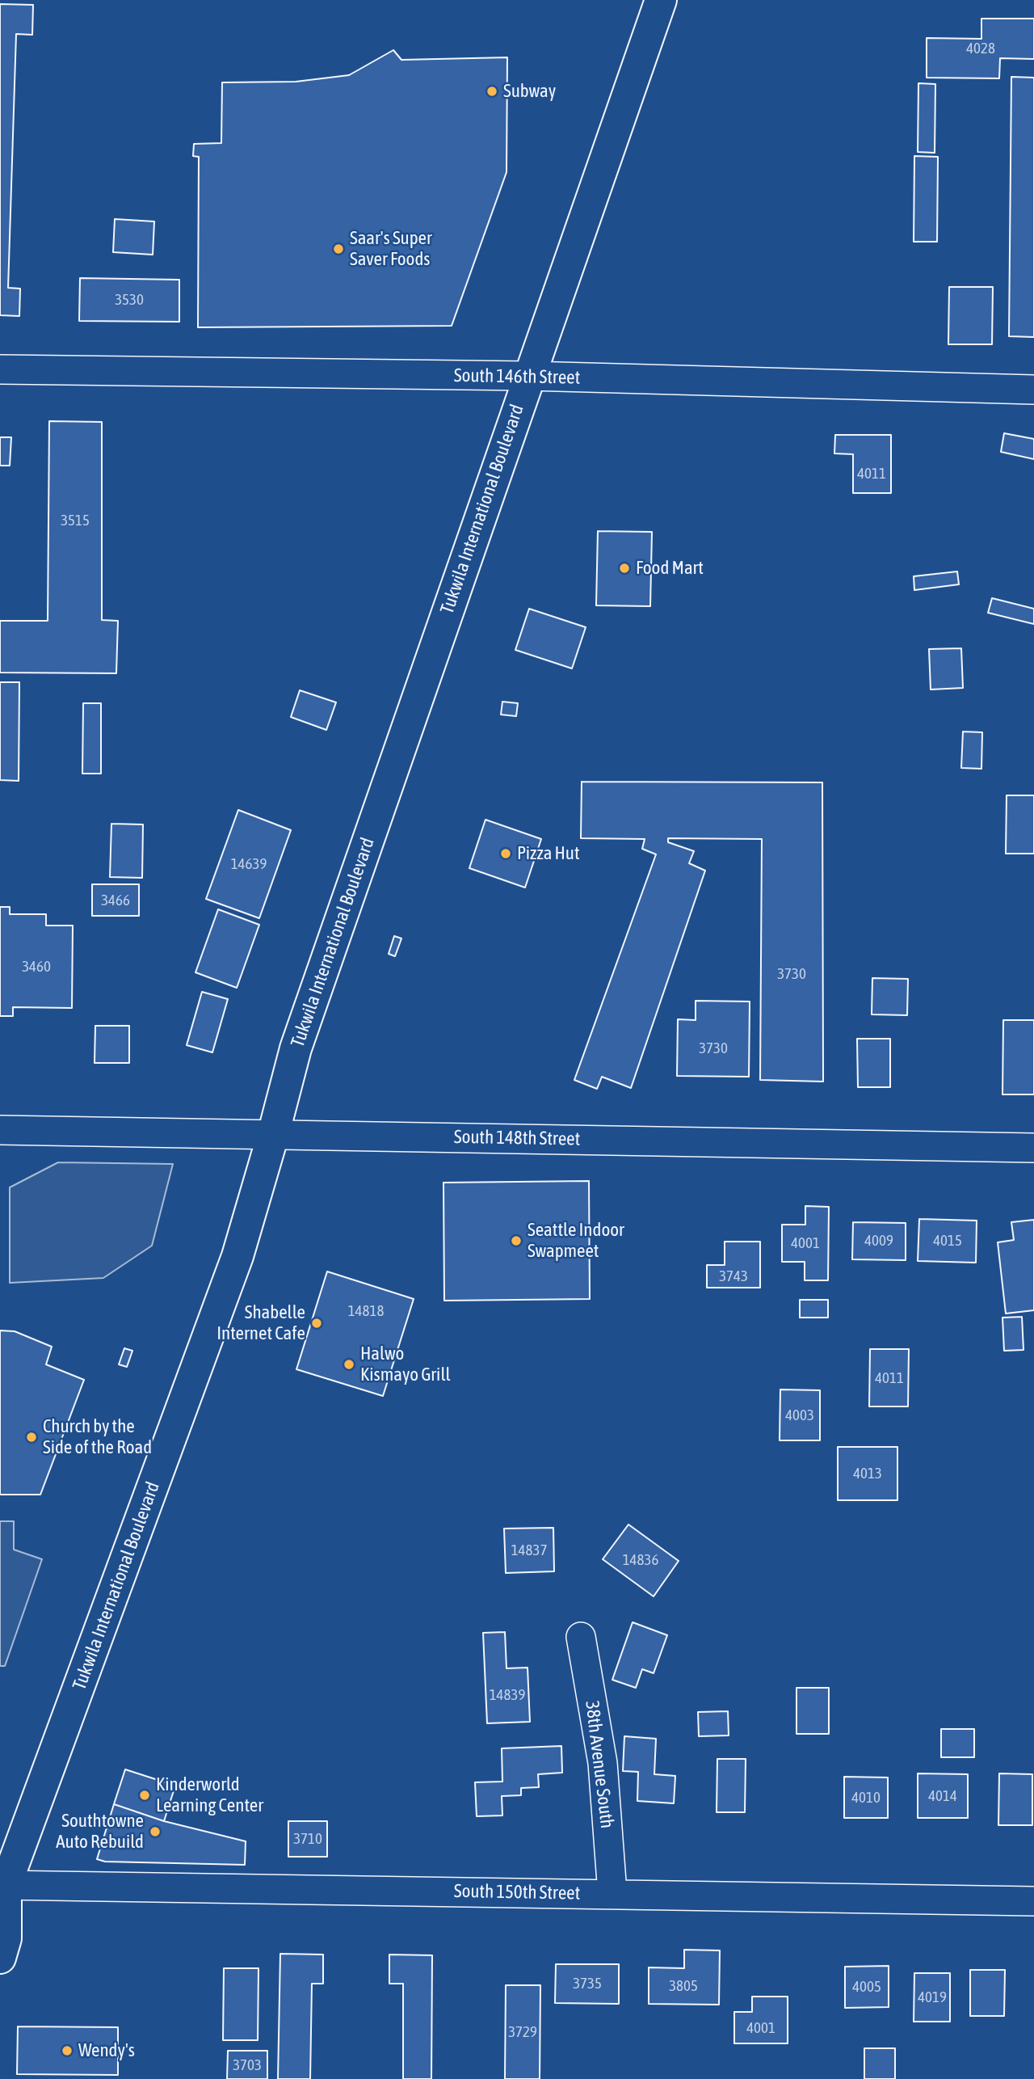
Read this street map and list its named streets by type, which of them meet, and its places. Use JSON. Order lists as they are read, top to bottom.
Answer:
{
  "streets": {
    "main road": ["Tukwila International Boulevard"],
    "street": [
      "South 146th Street",
      "South 148th Street",
      "38th Avenue South",
      "South 150th Street"
    ]
  },
  "crossings": [
    ["South 146th Street", "Tukwila International Boulevard"],
    ["Tukwila International Boulevard", "South 148th Street"],
    ["Tukwila International Boulevard", "South 150th Street"],
    ["38th Avenue South", "South 150th Street"]
  ],
  "places": [
    "Subway",
    "Saar's Super Saver Foods",
    "Food Mart",
    "Pizza Hut",
    "Seattle Indoor Swapmeet",
    "Shabelle Internet Cafe",
    "Halwo Kismayo Grill",
    "Church by the Side of the Road",
    "Kinderworld Learning Center",
    "Southtowne Auto Rebuild",
    "Wendy's"
  ],
  "house_numbers": [
    "4028",
    "3530",
    "4011",
    "3515",
    "14639",
    "3466",
    "3460",
    "3730",
    "3730",
    "4009",
    "4015",
    "4001",
    "3743",
    "14818",
    "4011",
    "4003",
    "4013",
    "14837",
    "14836",
    "14839",
    "4014",
    "4010",
    "3710",
    "3735",
    "3805",
    "4005",
    "4019",
    "4001",
    "3729",
    "3703"
  ]
}
